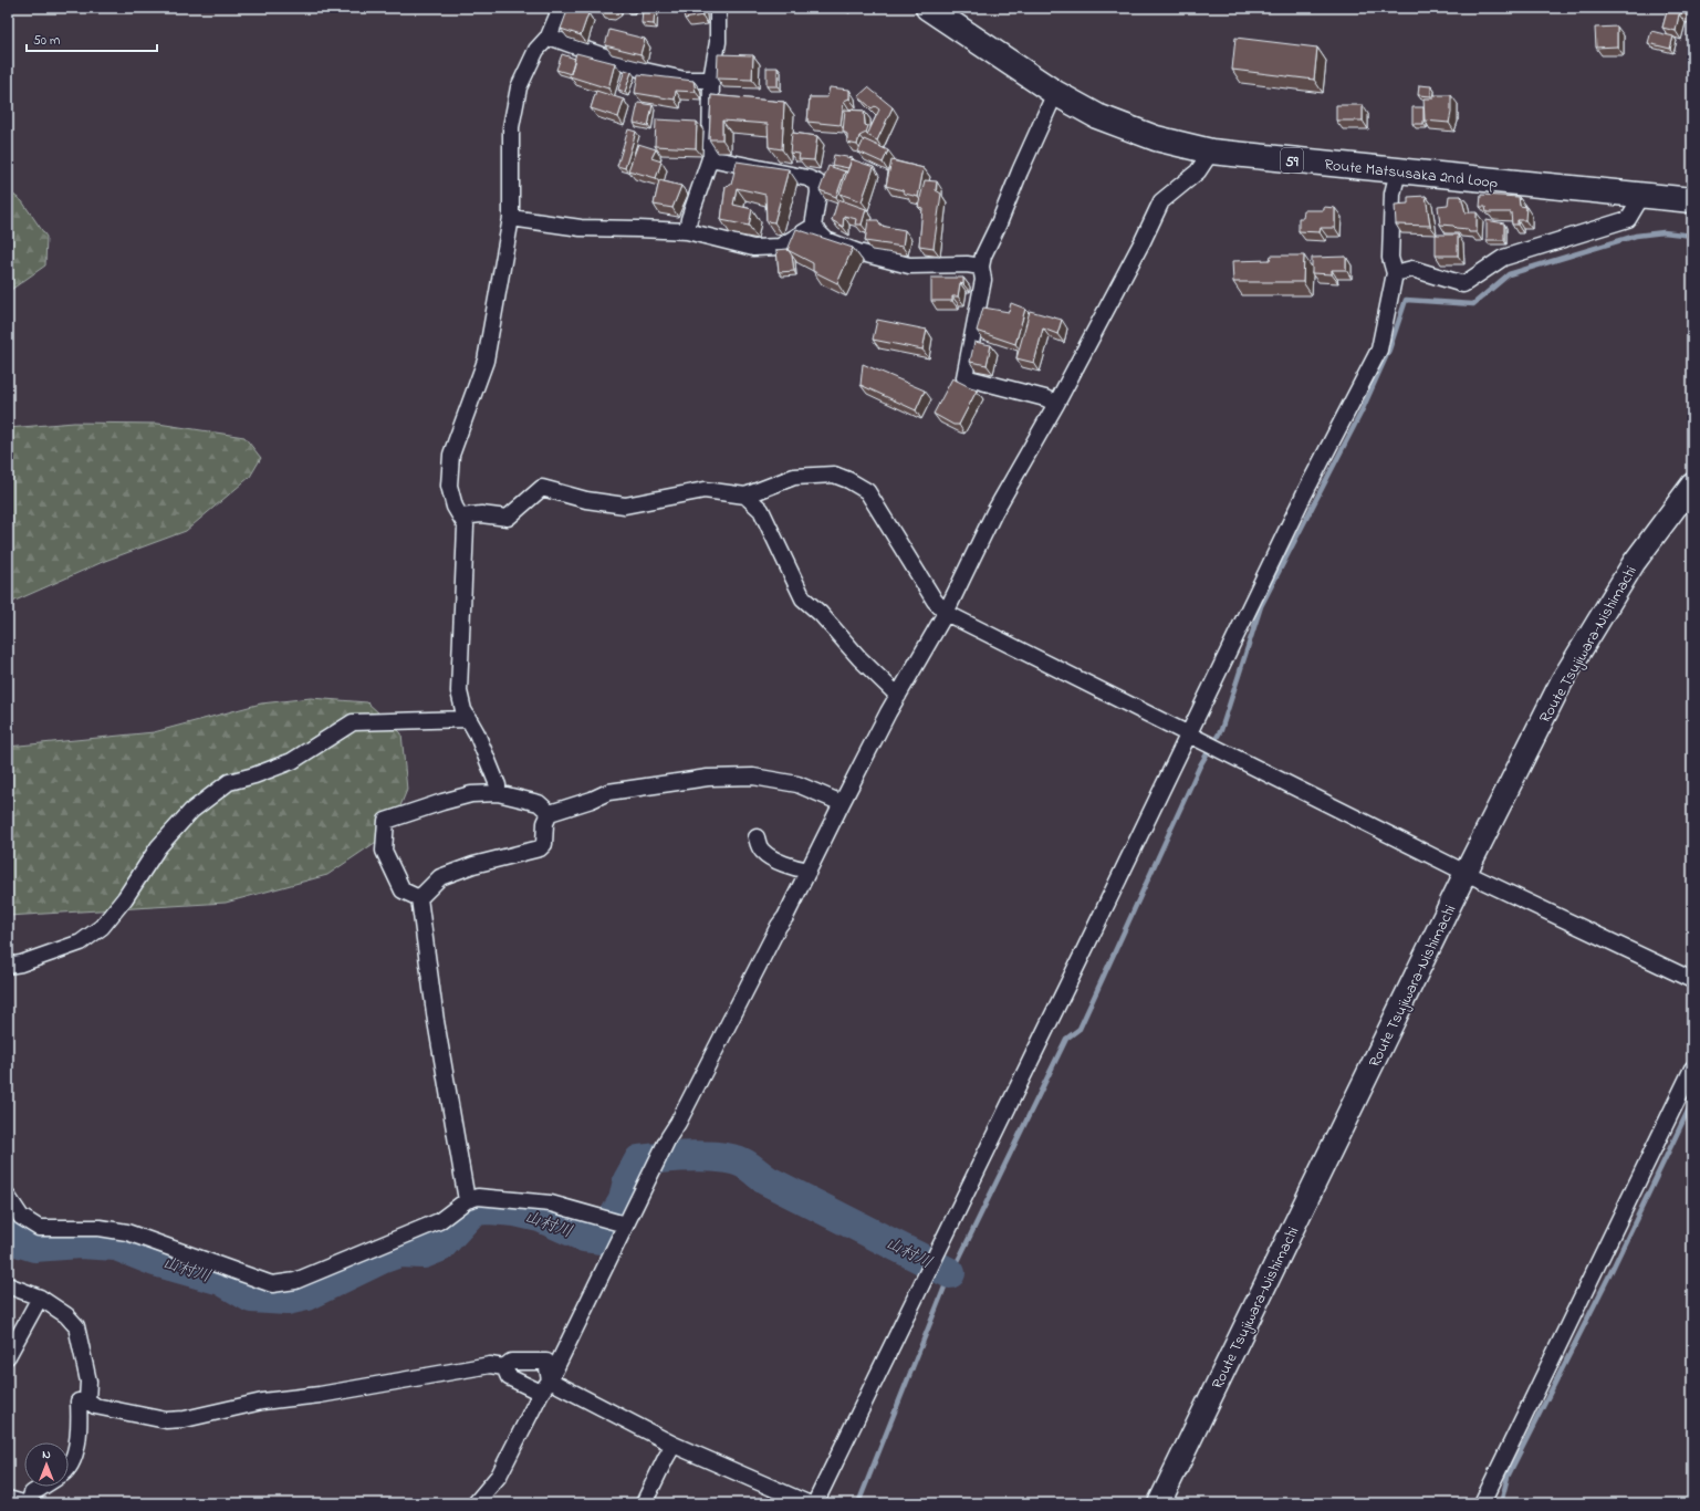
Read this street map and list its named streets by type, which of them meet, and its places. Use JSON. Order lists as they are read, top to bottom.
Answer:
{
  "streets": {
    "main road": ["59", "Route Matsusaka 2nd Loop", "Route Tsujiwara-Nishimachi"]
  },
  "water": ["山村川"],
  "scale_bar": "50 m",
  "north": "top"
}
